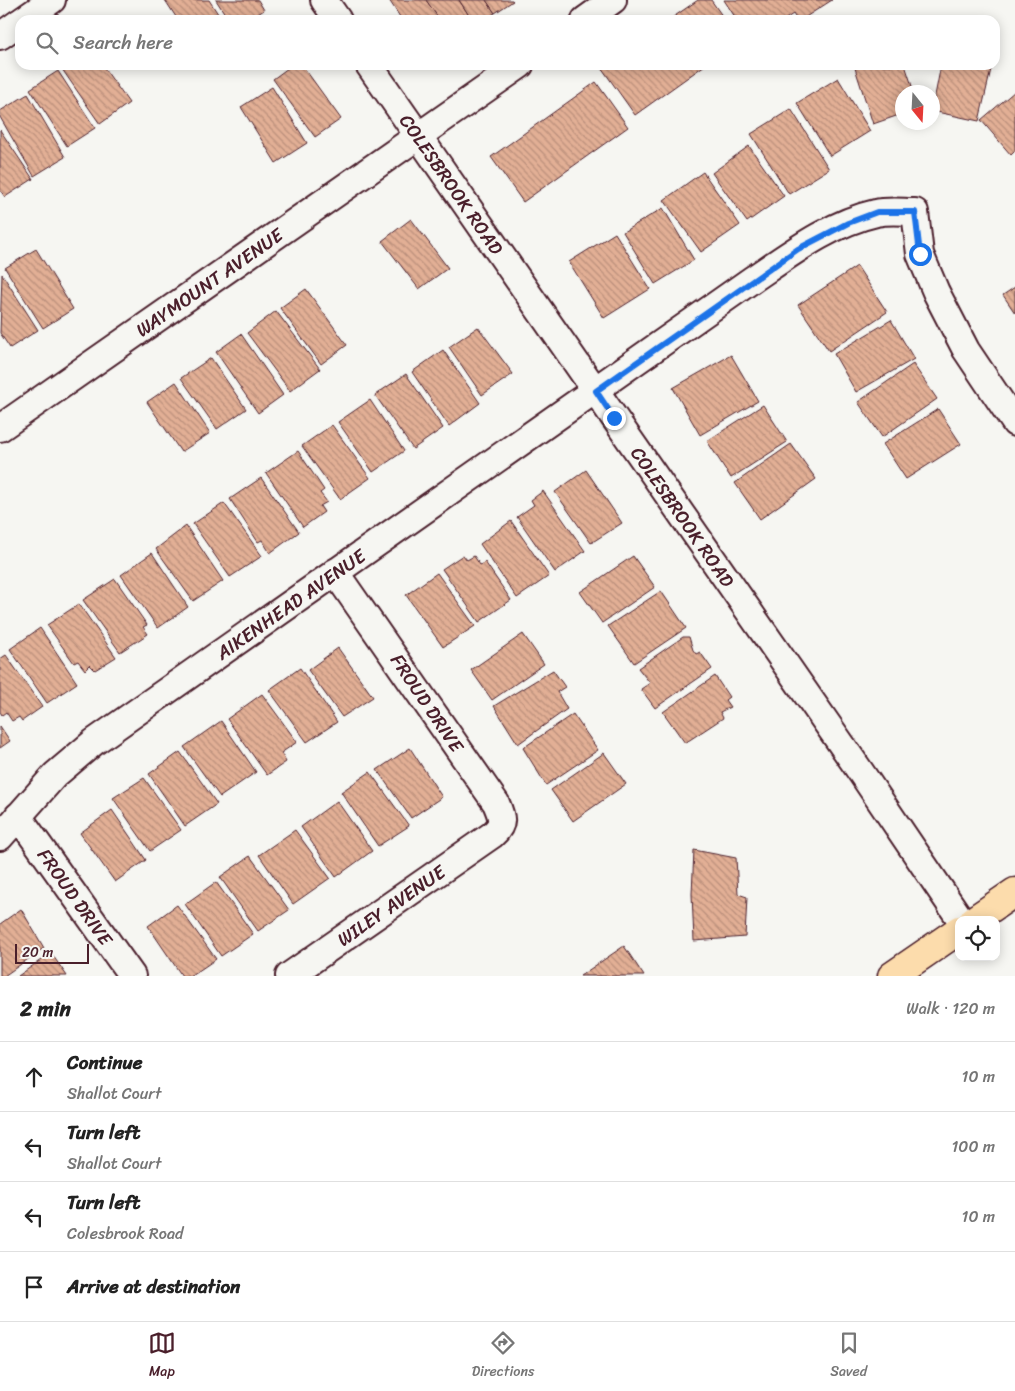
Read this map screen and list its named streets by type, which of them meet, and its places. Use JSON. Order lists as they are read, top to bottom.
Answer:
{
  "streets": {
    "street": [
      "COLESBROOK ROAD",
      "WAYMOUNT AVENUE",
      "AIKENHEAD AVENUE",
      "FROUD DRIVE",
      "WILEY AVENUE"
    ]
  },
  "crossings": [
    ["COLESBROOK ROAD", "WAYMOUNT AVENUE"],
    ["COLESBROOK ROAD", "AIKENHEAD AVENUE"],
    ["AIKENHEAD AVENUE", "FROUD DRIVE"],
    ["FROUD DRIVE", "WILEY AVENUE"]
  ],
  "scale_bar": "20 m",
  "north": "bottom",
  "page": {
    "search": "Search here",
    "scale": "20 m",
    "heading": ["2 min", "Walk · 120 m"],
    "list": [
      ["Continue", "Shallot Court", "10 m"],
      ["Turn left", "Shallot Court", "100 m"],
      ["Turn left", "Colesbrook Road", "10 m"],
      "Arrive at destination"
    ],
    "nav": ["Map", "Directions", "Saved"]
  }
}
